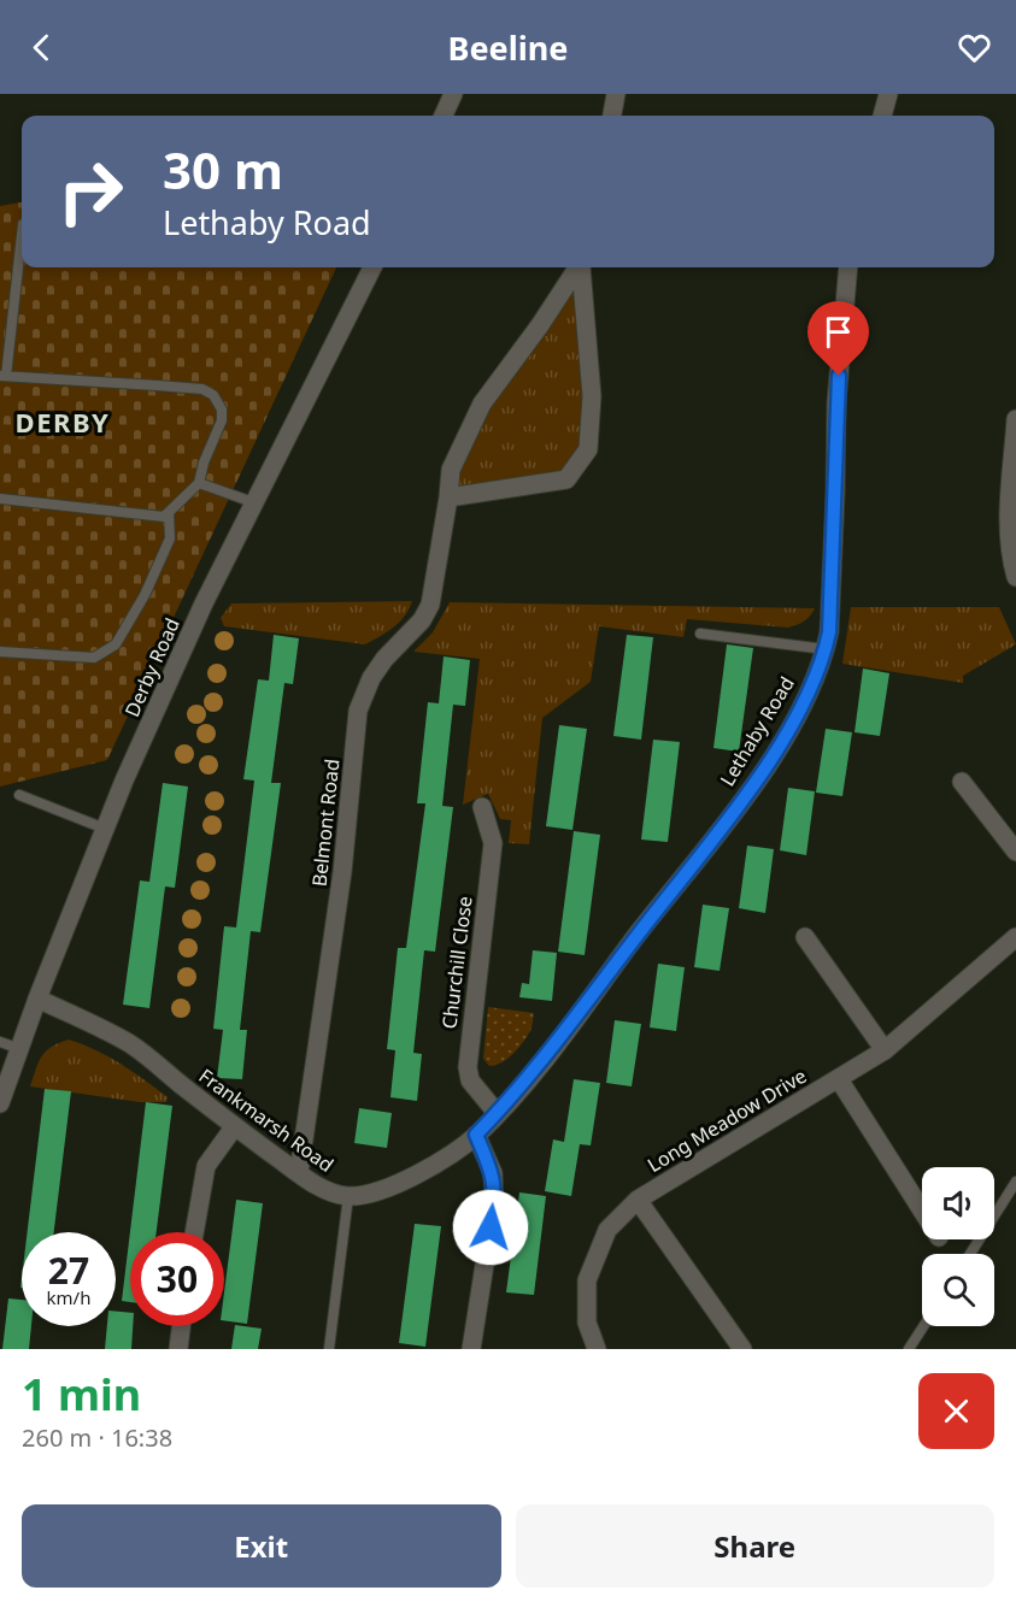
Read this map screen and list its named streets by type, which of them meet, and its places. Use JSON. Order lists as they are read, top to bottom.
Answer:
{
  "streets": {
    "street": [
      "Derby Road",
      "Lethaby Road",
      "Belmont Road",
      "Churchill Close",
      "Frankmarsh Road",
      "Long Meadow Drive"
    ]
  },
  "crossings": [
    ["Derby Road", "Frankmarsh Road"],
    ["Lethaby Road", "Churchill Close"],
    ["Belmont Road", "Frankmarsh Road"]
  ],
  "districts": ["DERBY"],
  "page": {
    "header": "Beeline",
    "turn": ["30 m", "Lethaby Road"],
    "speed": "27 km/h",
    "limit": "30",
    "heading": ["1 min", "260 m · 16:38"],
    "buttons": ["Exit", "Share"]
  }
}
